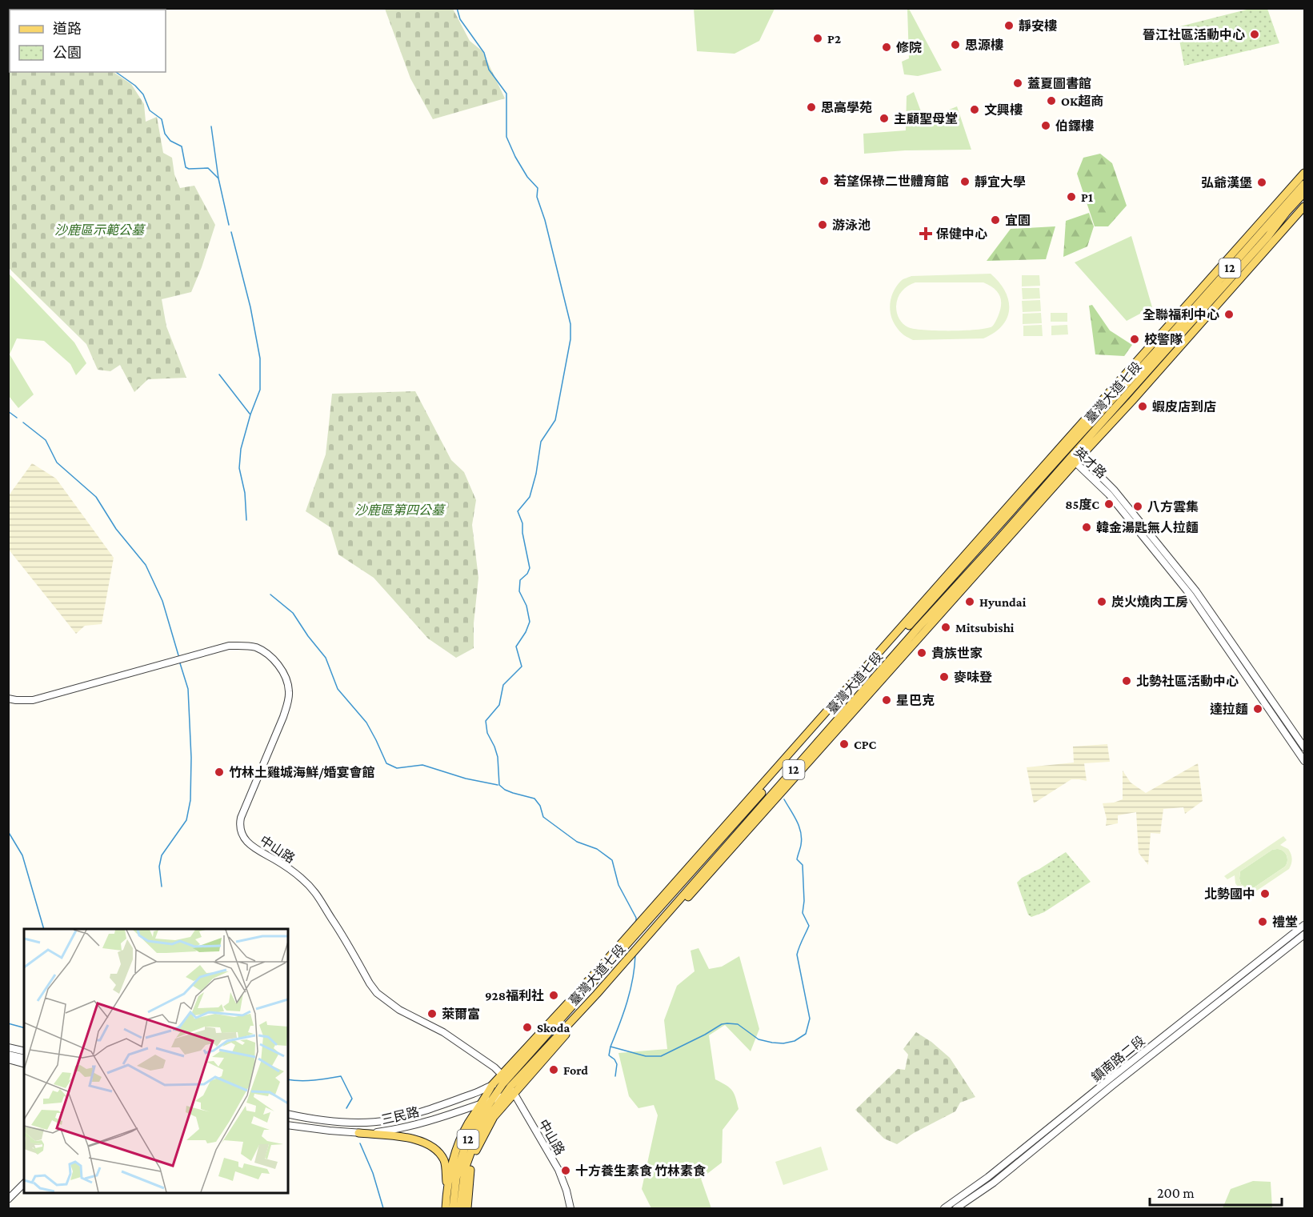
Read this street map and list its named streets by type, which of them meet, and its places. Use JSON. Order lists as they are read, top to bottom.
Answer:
{
  "streets": {
    "main road": ["12", "臺灣大道七段"],
    "street": [
      "英才路",
      "中山路",
      "鎮南路二段",
      "三民路"
    ]
  },
  "crossings": [
    ["臺灣大道七段", "英才路"],
    ["臺灣大道七段", "中山路"],
    ["臺灣大道七段", "三民路"]
  ],
  "parks": ["沙鹿區示範公墓", "沙鹿區第四公墓"],
  "places": {
    "other": [
      "靜安樓",
      "晉江社區活動中心",
      "P2",
      "思源樓",
      "修院",
      "蓋夏圖書館",
      "OK超商",
      "思高學苑",
      "文興樓",
      "主顧聖母堂",
      "伯鐸樓",
      "若望保祿二世體育館",
      "靜宜大學",
      "弘爺漢堡",
      "P1",
      "宜園",
      "游泳池",
      "全聯福利中心",
      "校警隊",
      "蝦皮店到店",
      "85度C",
      "八方雲集",
      "韓金湯匙無人拉麵",
      "Hyundai",
      "炭火燒肉工房",
      "Mitsubishi",
      "貴族世家",
      "麥味登",
      "北勢社區活動中心",
      "星巴克",
      "達拉麵",
      "CPC",
      "竹林土雞城海鮮/婚宴會館",
      "北勢國中",
      "禮堂",
      "928福利社",
      "萊爾富",
      "Skoda",
      "Ford",
      "十方養生素食 竹林素食"
    ],
    "health": ["保健中心"]
  },
  "legend": ["道路", "公園"],
  "scale_bar": "200 m"
}
